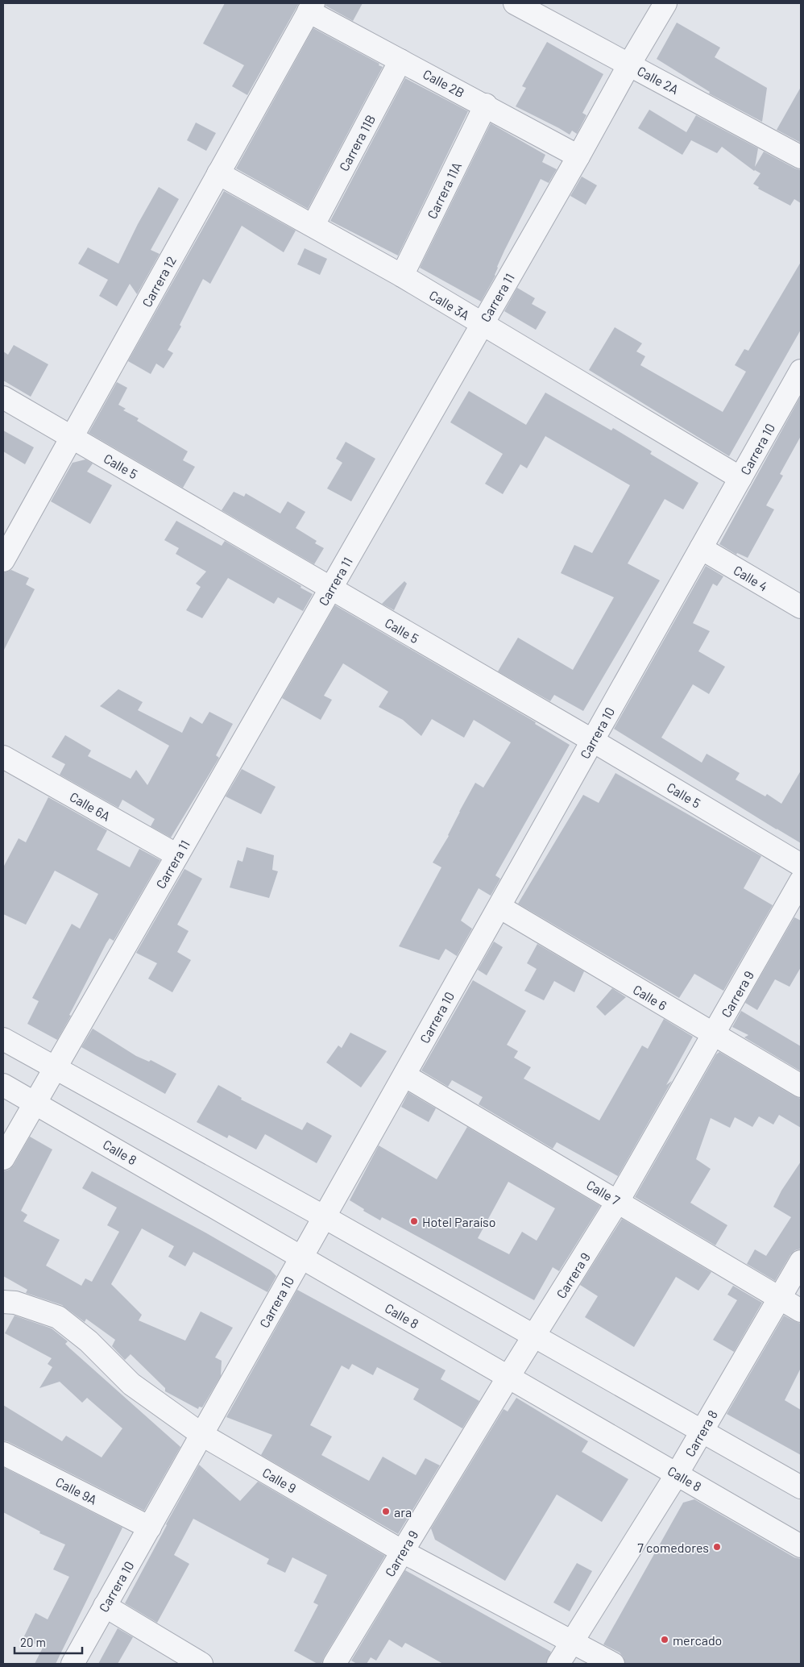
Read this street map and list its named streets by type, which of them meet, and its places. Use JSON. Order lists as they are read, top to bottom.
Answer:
{
  "streets": {
    "street": [
      "Calle 2A",
      "Calle 2B",
      "Carrera 11B",
      "Carrera 11A",
      "Carrera 12",
      "Carrera 11",
      "Calle 3A",
      "Carrera 10",
      "Calle 5",
      "Calle 4",
      "Calle 6A",
      "Carrera 9",
      "Calle 6",
      "Calle 8",
      "Calle 7",
      "Carrera 8",
      "Calle 9",
      "Calle 9A"
    ]
  },
  "crossings": [
    ["Calle 2A", "Carrera 11"],
    ["Calle 2B", "Carrera 11B"],
    ["Calle 2B", "Carrera 11A"],
    ["Calle 2B", "Carrera 12"],
    ["Calle 2B", "Carrera 11"],
    ["Carrera 11B", "Calle 3A"],
    ["Carrera 11A", "Calle 3A"],
    ["Carrera 12", "Calle 3A"],
    ["Carrera 12", "Calle 5"],
    ["Carrera 11", "Calle 3A"],
    ["Carrera 11", "Calle 5"],
    ["Carrera 11", "Calle 6A"],
    ["Carrera 11", "Calle 8"],
    ["Calle 3A", "Carrera 10"],
    ["Carrera 10", "Calle 5"],
    ["Carrera 10", "Calle 4"],
    ["Carrera 10", "Calle 6"],
    ["Carrera 10", "Calle 8"],
    ["Carrera 10", "Calle 7"],
    ["Carrera 10", "Calle 9"],
    ["Carrera 10", "Calle 9A"],
    ["Carrera 9", "Calle 6"],
    ["Carrera 9", "Calle 8"],
    ["Carrera 9", "Calle 7"],
    ["Carrera 9", "Calle 9"],
    ["Calle 8", "Carrera 8"],
    ["Calle 7", "Carrera 8"],
    ["Carrera 8", "Calle 9"]
  ],
  "places": [
    "Hotel Paraíso",
    "ara",
    "7 comedores",
    "mercado"
  ],
  "scale_bar": "20 m"
}
